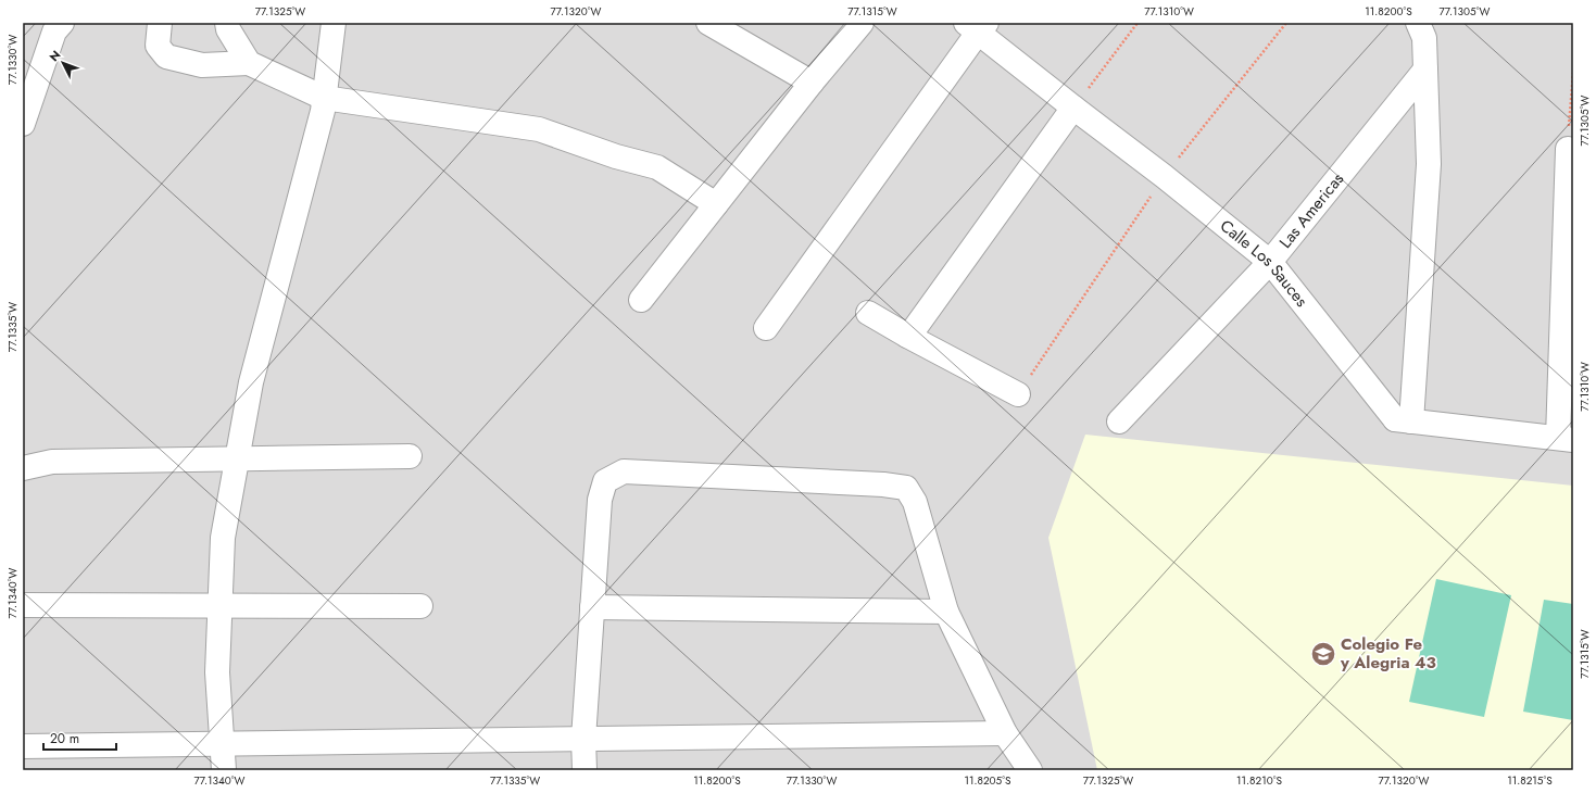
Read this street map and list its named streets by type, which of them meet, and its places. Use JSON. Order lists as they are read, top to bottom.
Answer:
{
  "streets": {
    "street": ["Las Americas", "Calle Los Sauces"]
  },
  "crossings": [
    ["Las Americas", "Calle Los Sauces"]
  ],
  "places": {
    "school or university": ["Colegio Fe y Alegria 43"]
  },
  "scale_bar": "20 m",
  "north": "top left",
  "coordinates": [
    "77.1325°W",
    "77.1320°W",
    "77.1315°W",
    "77.1310°W",
    "11.8200°S",
    "77.1305°W",
    "77.1330°W",
    "77.1335°W",
    "77.1340°W",
    "11.8205°S",
    "11.8210°S",
    "11.8215°S"
  ]
}
